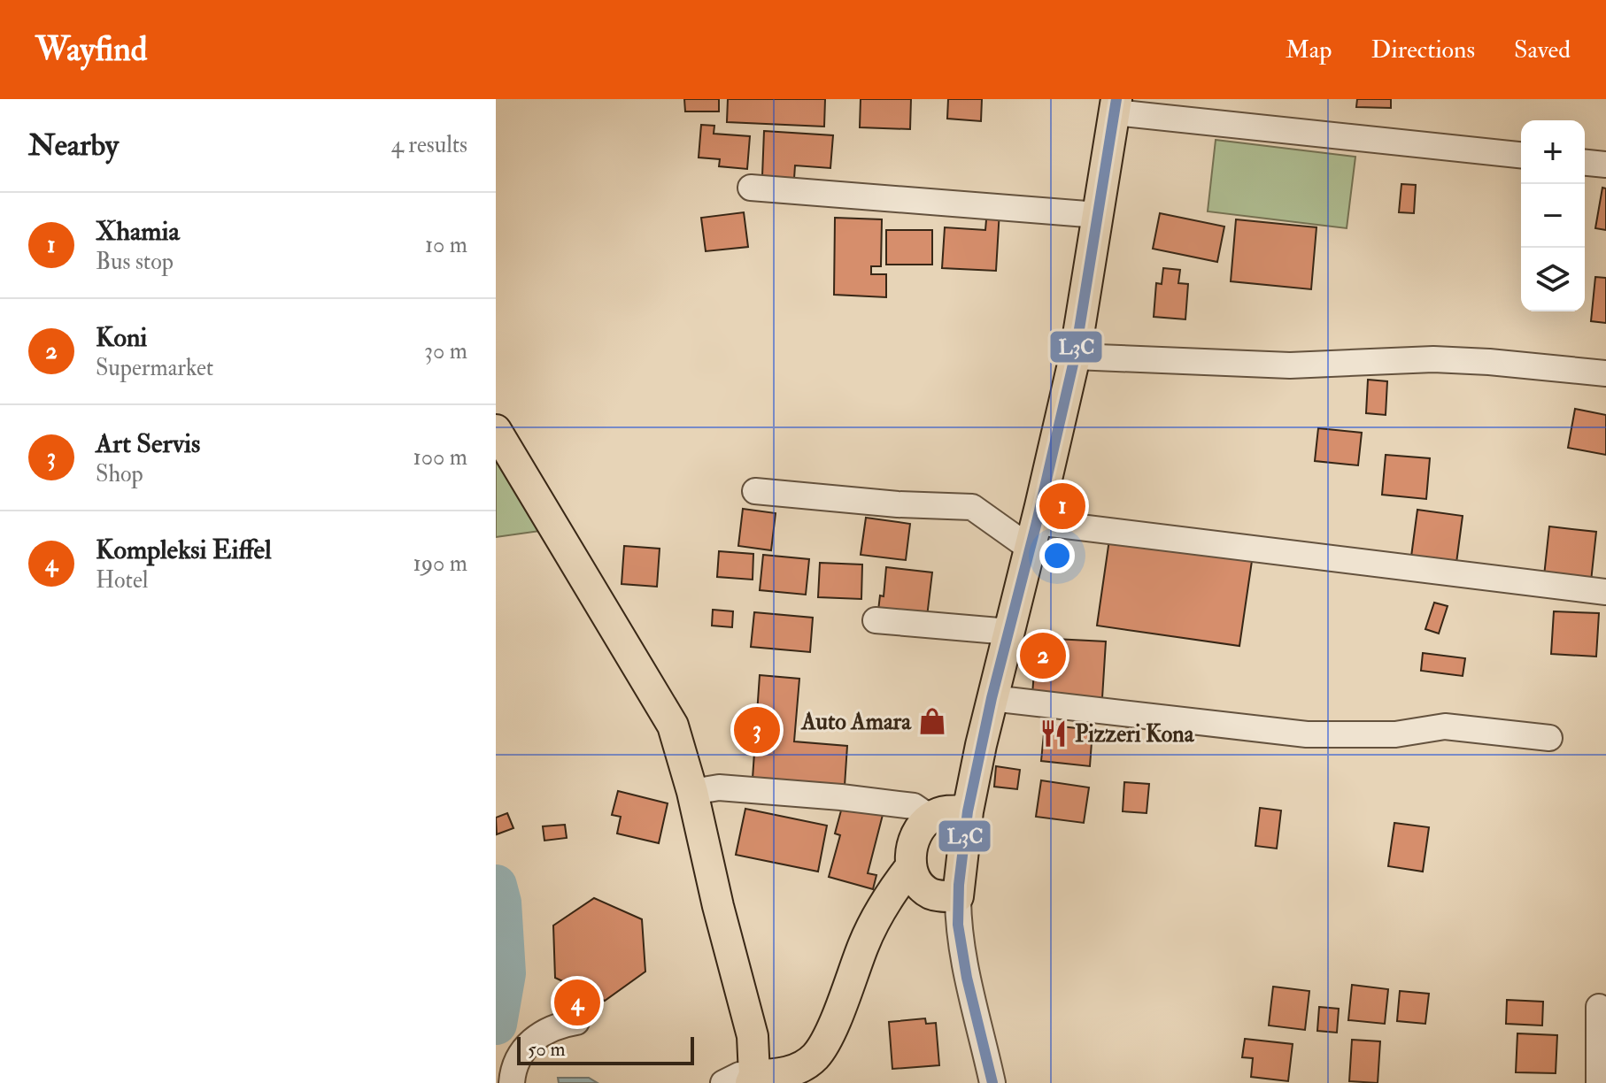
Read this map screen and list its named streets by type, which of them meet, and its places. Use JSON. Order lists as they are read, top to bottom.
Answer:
{
  "places": {
    "shop": ["Auto Amara"],
    "restaurant": ["Pizzeri Kona"]
  },
  "lines": ["transit line L3C"],
  "scale_bar": "50 m",
  "page": {
    "header": "Wayfind",
    "nav": ["Map", "Directions", "Saved"],
    "heading": ["Nearby", "4 results"],
    "map_buttons": ["+", "−"],
    "list": [
      {
        "mark": "1",
        "name": "Xhamia",
        "note": "Bus stop",
        "value": "10 m"
      },
      {
        "mark": "2",
        "name": "Koni",
        "note": "Supermarket",
        "value": "30 m"
      },
      {
        "mark": "3",
        "name": "Art Servis",
        "note": "Shop",
        "value": "100 m"
      },
      {
        "mark": "4",
        "name": "Kompleksi Eiffel",
        "note": "Hotel",
        "value": "190 m"
      }
    ],
    "pins": [
      "1",
      "2",
      "3",
      "4"
    ],
    "scale": "50 m"
  }
}
